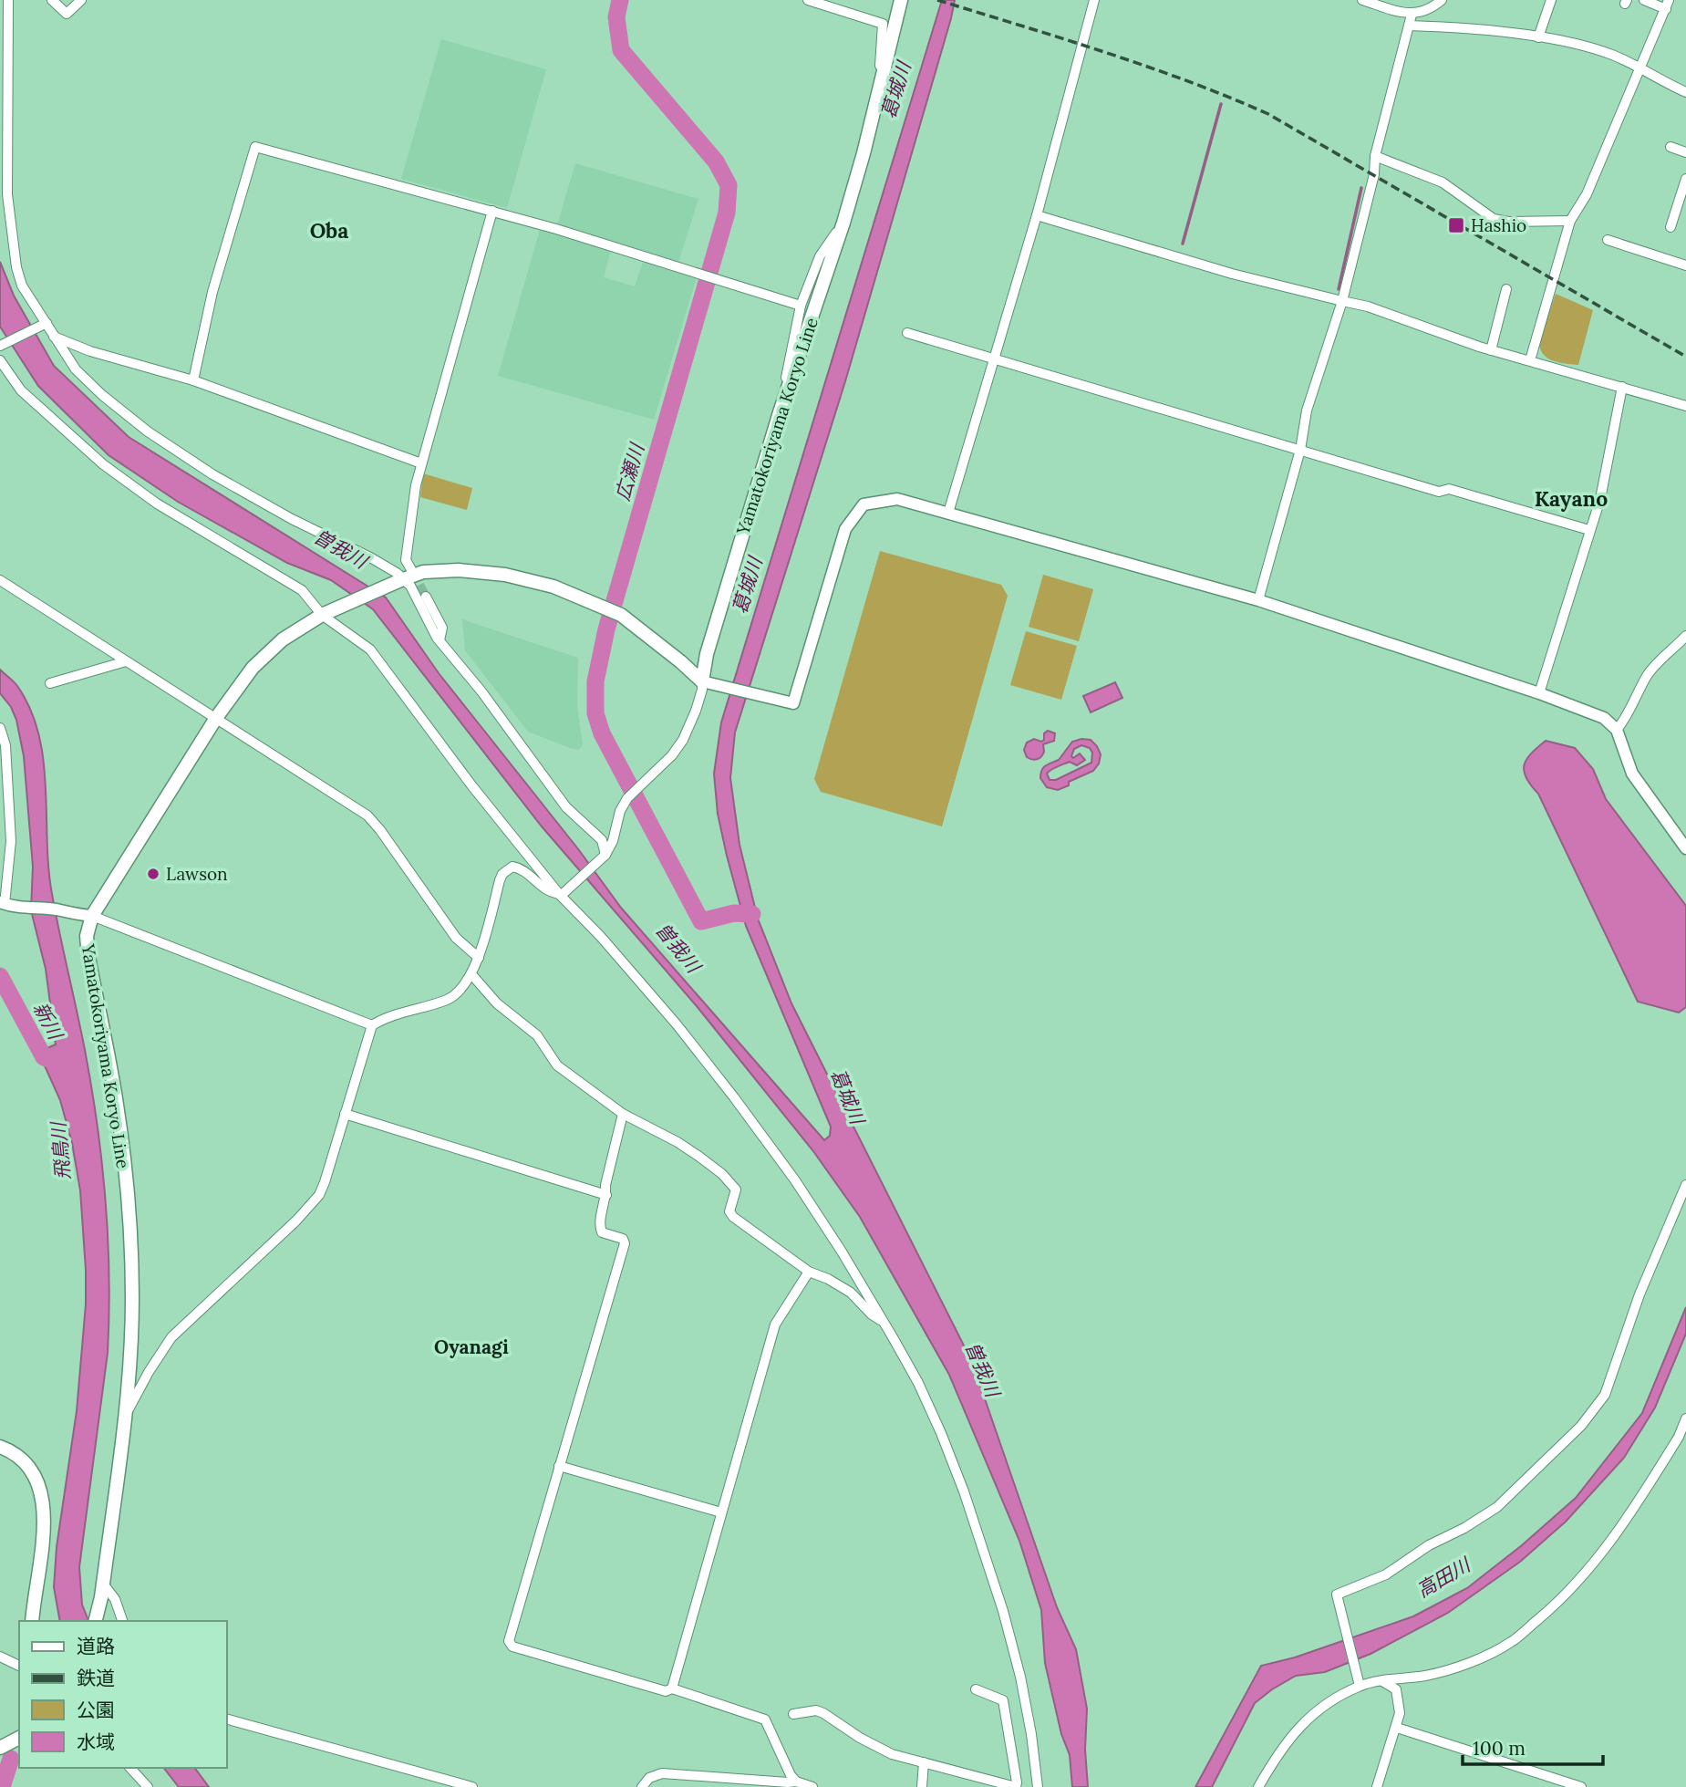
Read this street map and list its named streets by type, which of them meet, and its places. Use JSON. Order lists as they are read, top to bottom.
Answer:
{
  "streets": {
    "main road": ["Yamatokoriyama Koryo Line"]
  },
  "districts": ["Oba", "Kayano", "Oyanagi"],
  "water": [
    "葛城川",
    "広瀬川",
    "曽我川",
    "新川",
    "飛鳥川",
    "高田川"
  ],
  "places": {
    "transit": ["Hashio"],
    "other": ["Lawson"]
  },
  "legend": [
    "道路",
    "鉄道",
    "公園",
    "水域"
  ],
  "scale_bar": "100 m"
}
